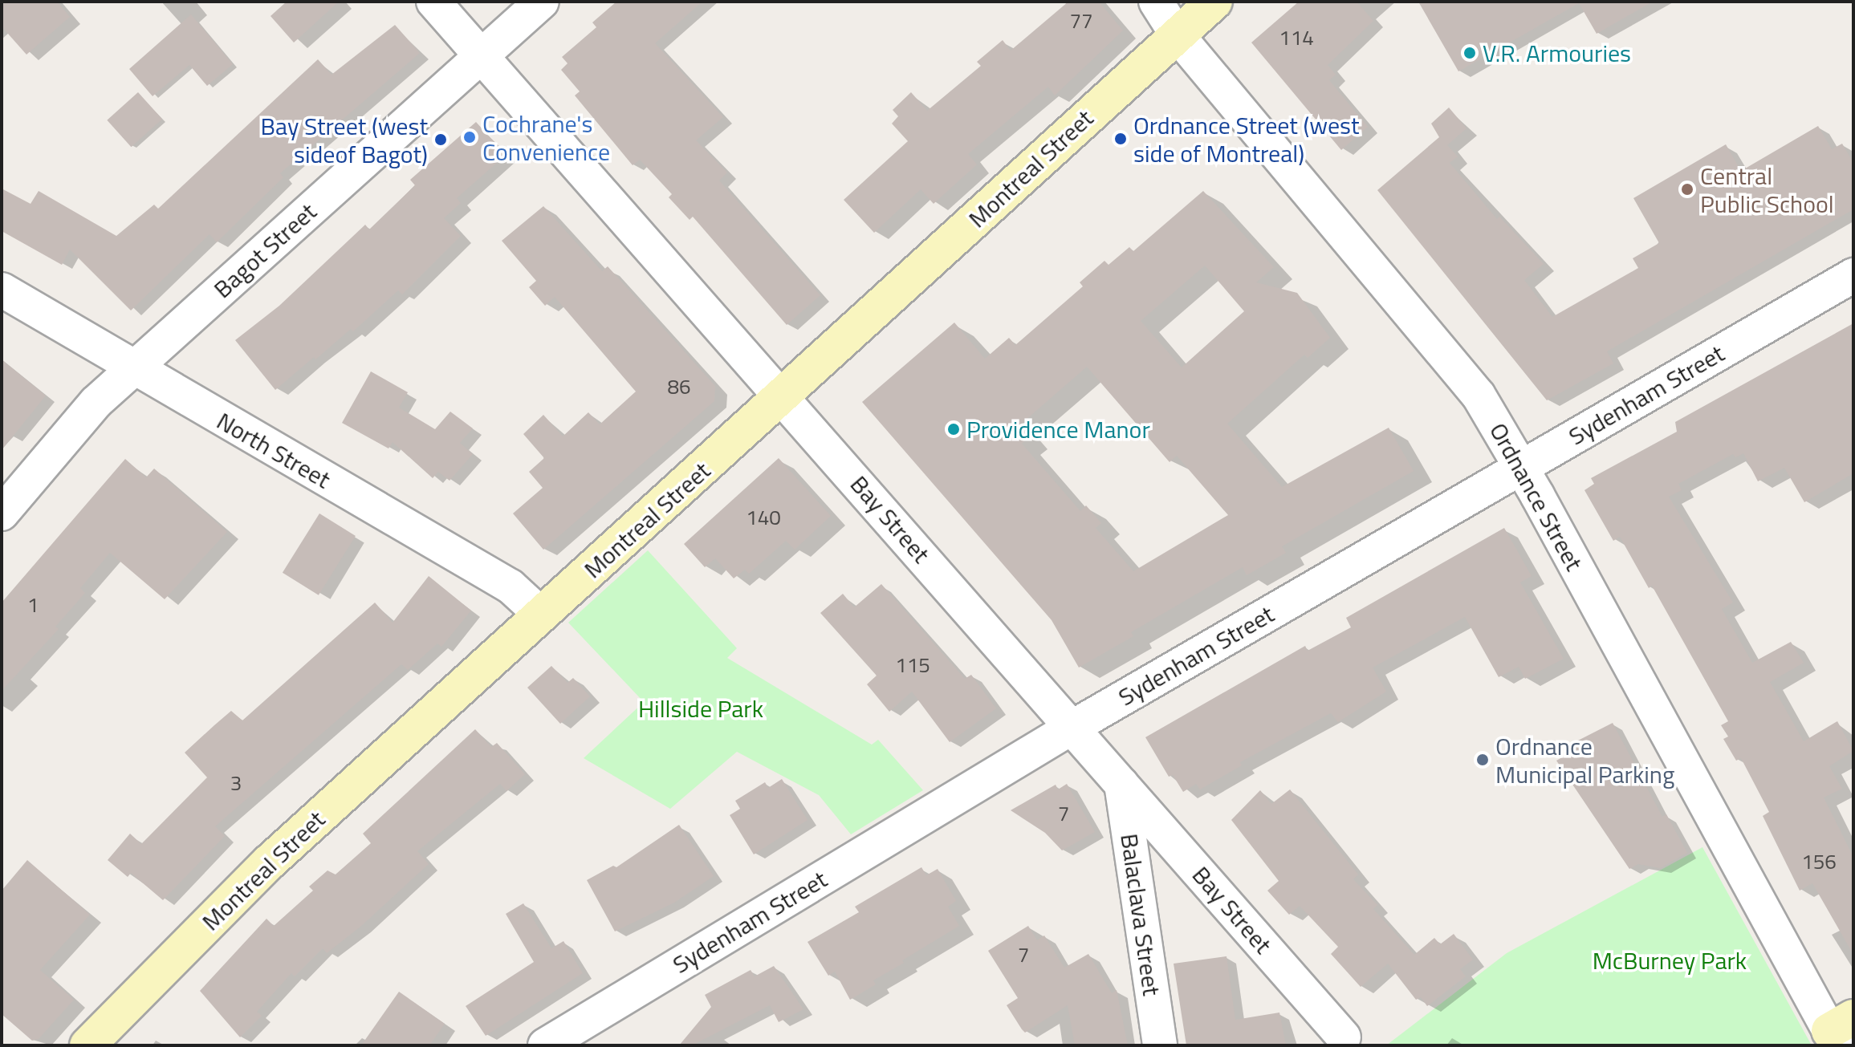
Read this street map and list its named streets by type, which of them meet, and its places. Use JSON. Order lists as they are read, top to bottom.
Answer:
{
  "streets": {
    "main road": ["Montreal Street"],
    "street": [
      "Bagot Street",
      "Sydenham Street",
      "North Street",
      "Ordnance Street",
      "Bay Street",
      "Balaclava Street"
    ]
  },
  "crossings": [
    ["Montreal Street", "North Street"],
    ["Montreal Street", "Ordnance Street"],
    ["Montreal Street", "Bay Street"],
    ["Bagot Street", "North Street"],
    ["Bagot Street", "Bay Street"],
    ["Sydenham Street", "Ordnance Street"],
    ["Sydenham Street", "Bay Street"],
    ["Bay Street", "Balaclava Street"]
  ],
  "parks": ["Hillside Park", "McBurney Park"],
  "places": [
    "V.R. Armouries",
    "Cochrane's Convenience",
    "Ordnance Street (west side of Montreal)",
    "Bay Street (west sideof Bagot)",
    "Central Public School",
    "Providence Manor",
    "Ordnance Municipal Parking"
  ],
  "house_numbers": [
    "77",
    "114",
    "86",
    "140",
    "1",
    "115",
    "3",
    "7",
    "156",
    "7"
  ]
}
